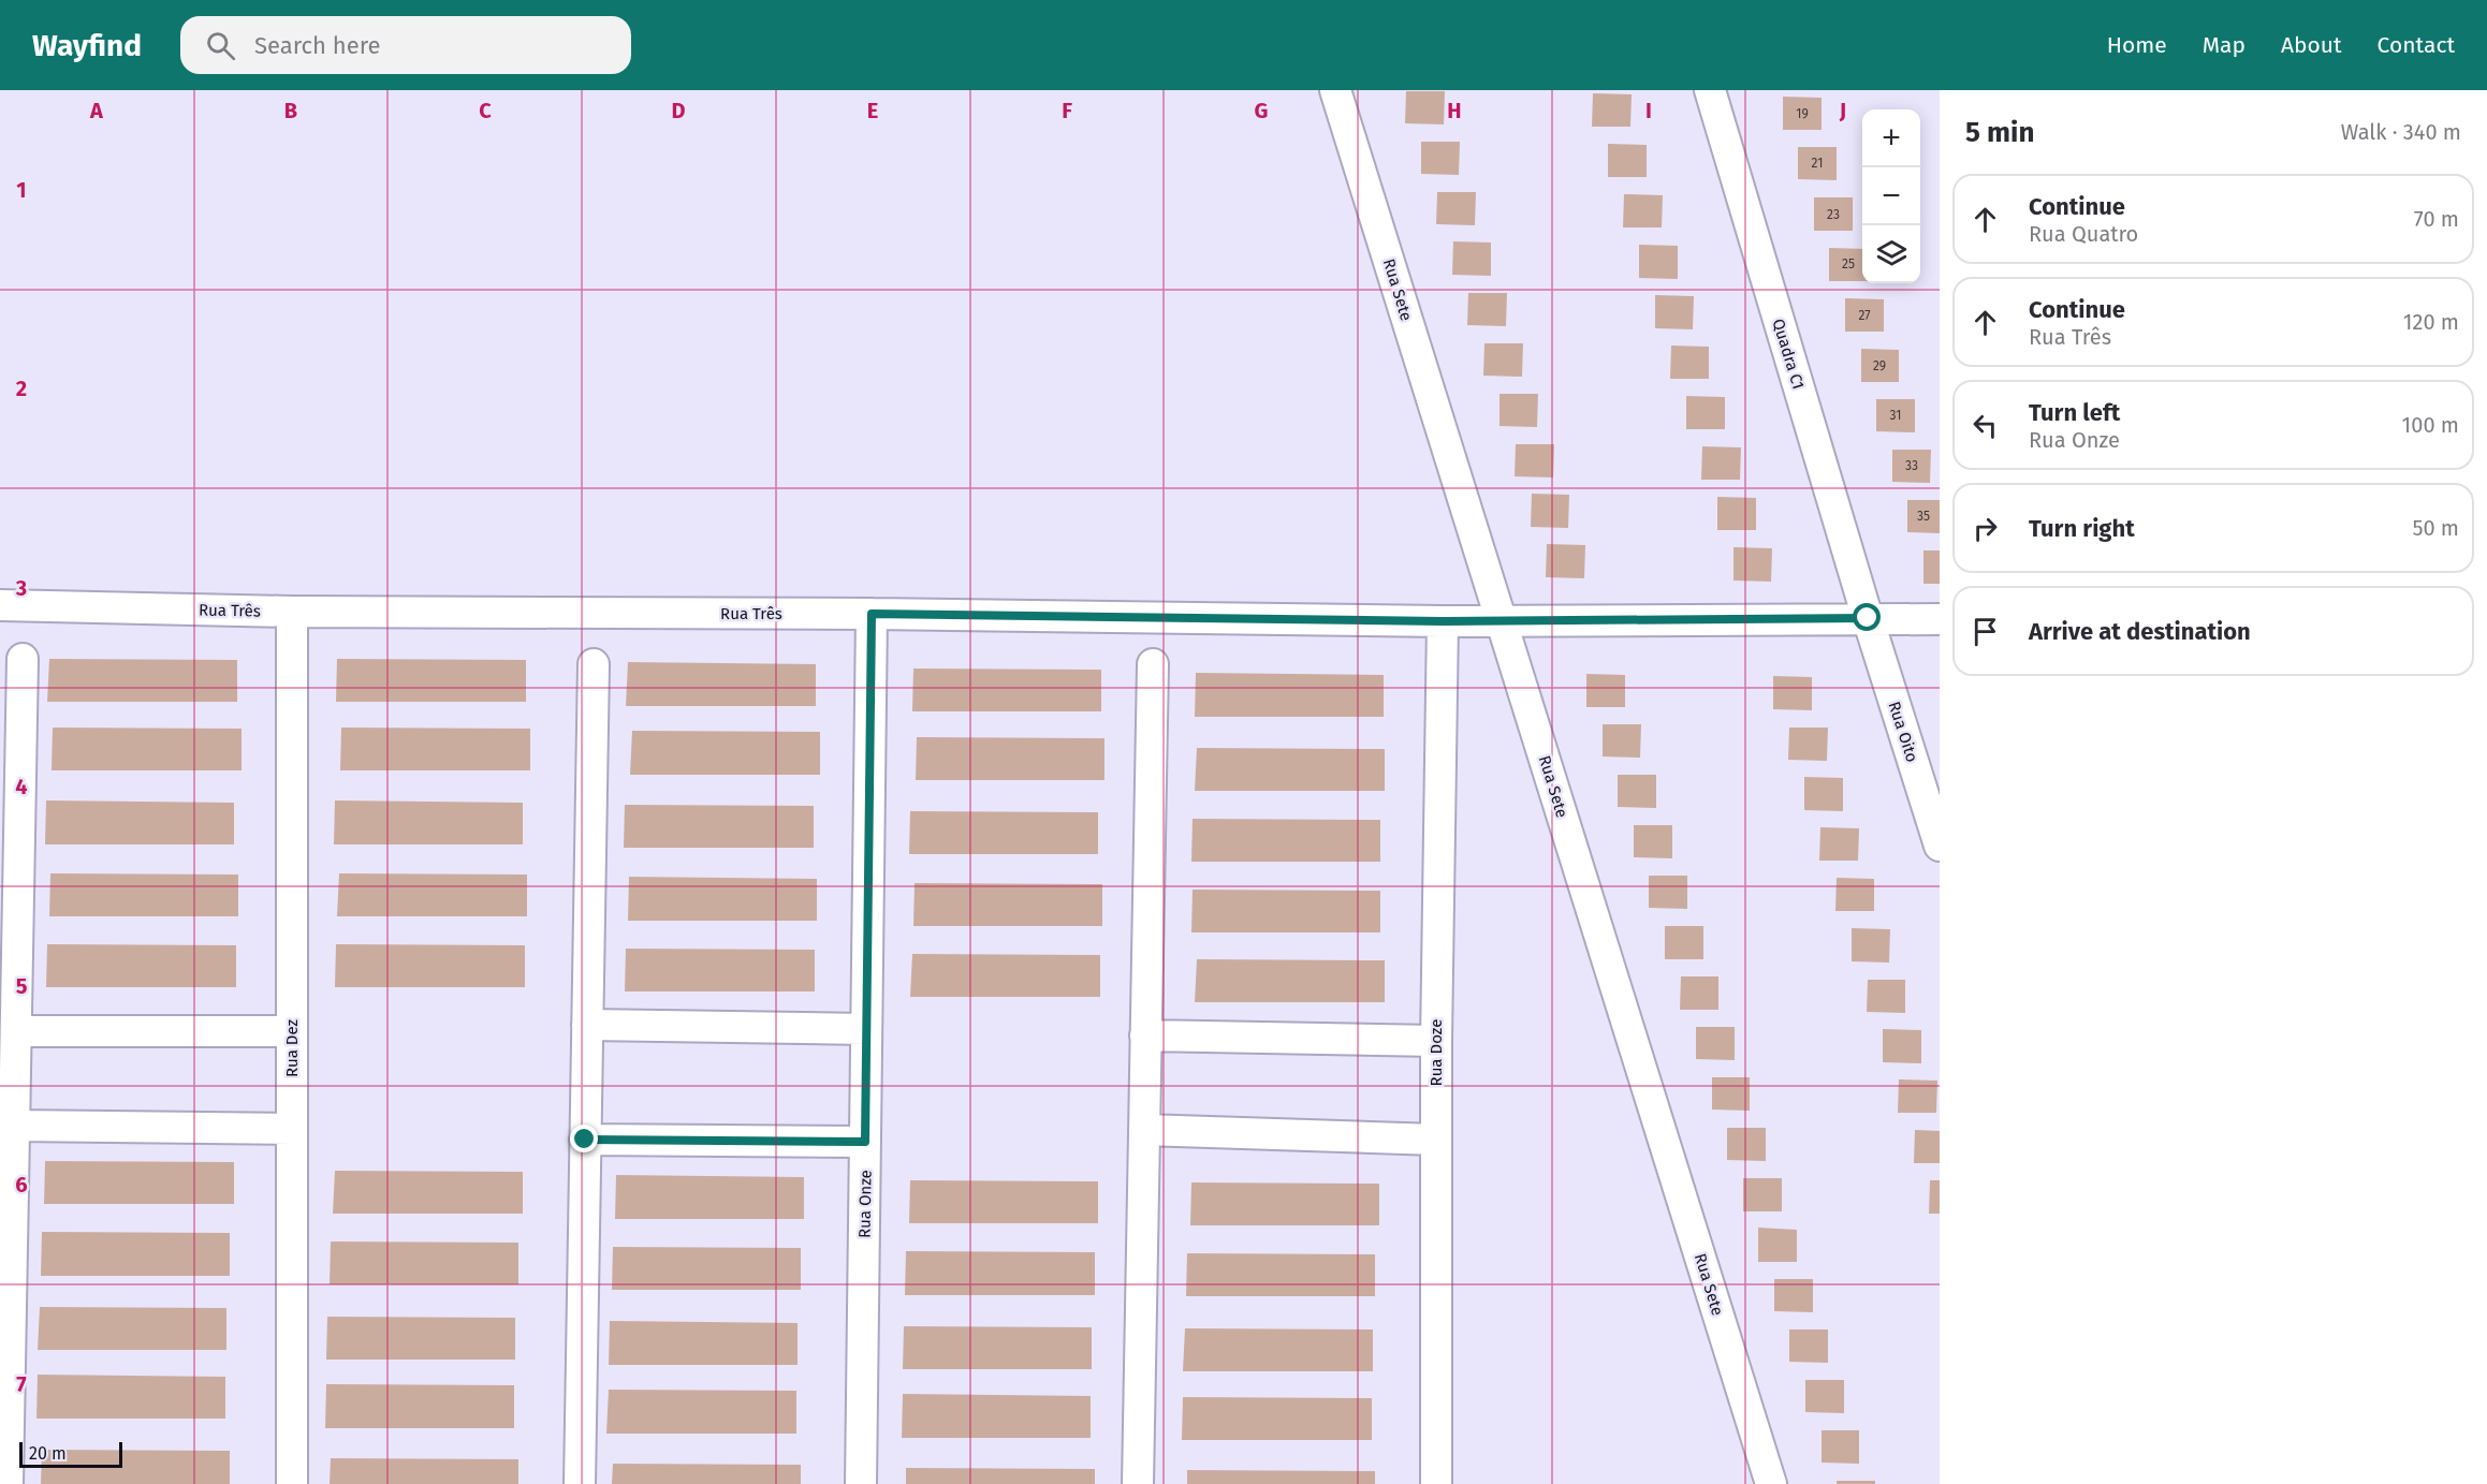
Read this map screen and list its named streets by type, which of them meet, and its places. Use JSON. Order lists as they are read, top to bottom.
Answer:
{
  "streets": {
    "street": [
      "Rua Sete",
      "Quadra C1",
      "Rua Três",
      "Rua Oito",
      "Rua Dez",
      "Rua Doze",
      "Rua Onze"
    ]
  },
  "crossings": [
    ["Rua Sete", "Rua Três"],
    ["Quadra C1", "Rua Três"],
    ["Quadra C1", "Rua Oito"],
    ["Rua Três", "Rua Oito"],
    ["Rua Três", "Rua Dez"],
    ["Rua Três", "Rua Doze"],
    ["Rua Três", "Rua Onze"]
  ],
  "house_numbers": [
    "19",
    "21",
    "23",
    "25",
    "27",
    "29",
    "31",
    "33",
    "35"
  ],
  "scale_bar": "20 m",
  "page": {
    "header": "Wayfind",
    "search": "Search here",
    "nav": [
      "Home",
      "Map",
      "About",
      "Contact"
    ],
    "heading": ["5 min", "Walk · 340 m"],
    "map_buttons": ["+", "−"],
    "list": [
      ["Continue", "Rua Quatro", "70 m"],
      ["Continue", "Rua Três", "120 m"],
      ["Turn left", "Rua Onze", "100 m"],
      ["Turn right", "50 m"],
      "Arrive at destination"
    ],
    "scale": "20 m"
  },
  "grid": {
    "columns": [
      "A",
      "B",
      "C",
      "D",
      "E",
      "F",
      "G",
      "H",
      "I",
      "J"
    ],
    "rows": [
      "1",
      "2",
      "3",
      "4",
      "5",
      "6",
      "7"
    ]
  }
}
